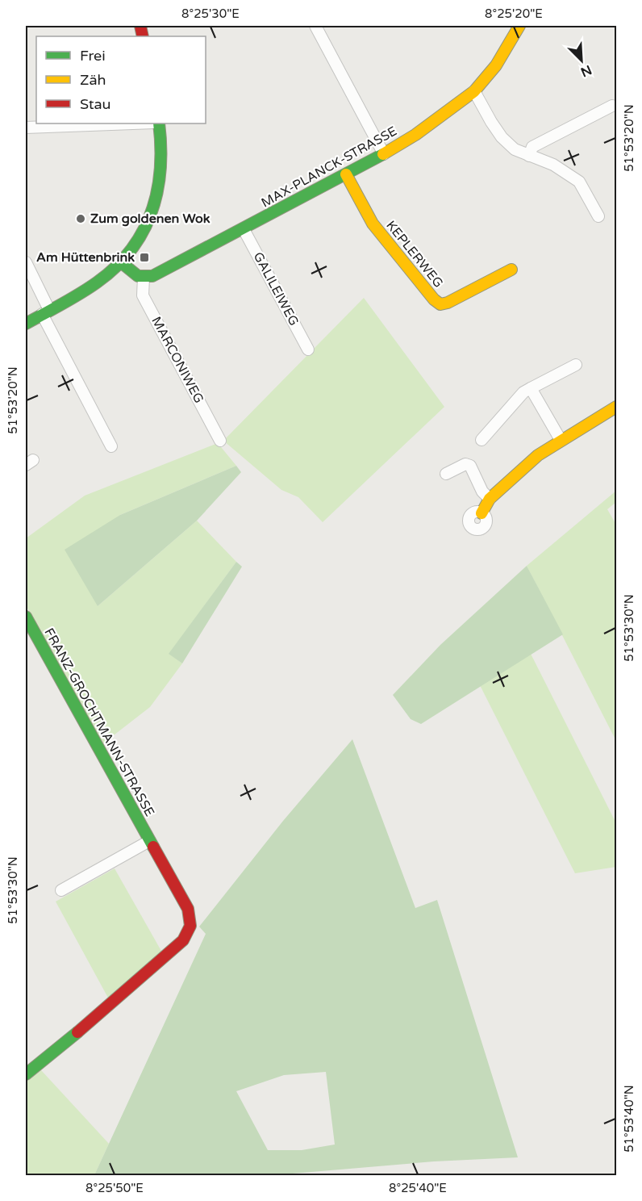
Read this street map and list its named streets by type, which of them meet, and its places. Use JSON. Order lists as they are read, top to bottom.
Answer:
{
  "streets": {
    "street": [
      "MAX-PLANCK-STRASSE",
      "KEPLERWEG",
      "GALILEIWEG",
      "MARCONIWEG",
      "FRANZ-GROCHTMANN-STRASSE"
    ]
  },
  "crossings": [
    ["MAX-PLANCK-STRASSE", "KEPLERWEG"],
    ["MAX-PLANCK-STRASSE", "GALILEIWEG"],
    ["MAX-PLANCK-STRASSE", "MARCONIWEG"]
  ],
  "places": {
    "other": ["Zum goldenen Wok"],
    "transit": ["Am Hüttenbrink"]
  },
  "legend": ["Frei", "Zäh", "Stau"],
  "north": "bottom right",
  "coordinates": [
    "8°25'30\"E",
    "8°25'20\"E",
    "51°53'20\"N",
    "51°53'30\"N",
    "51°53'40\"N",
    "8°25'50\"E",
    "8°25'40\"E"
  ]
}
